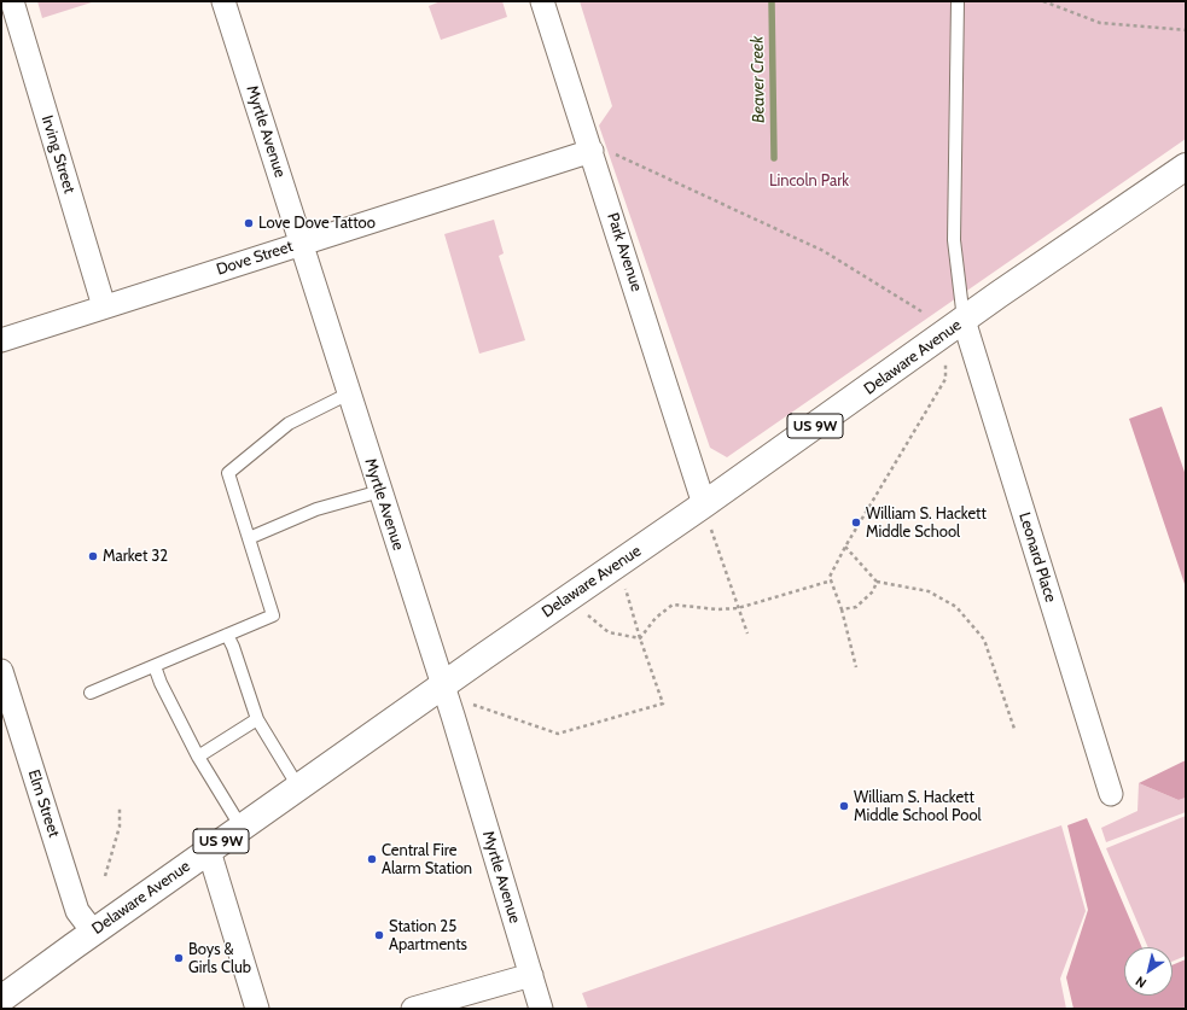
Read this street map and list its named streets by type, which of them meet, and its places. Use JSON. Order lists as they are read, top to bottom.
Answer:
{
  "streets": {
    "main road": ["Delaware Avenue", "US 9W"],
    "street": [
      "Myrtle Avenue",
      "Irving Street",
      "Park Avenue",
      "Dove Street",
      "Leonard Place",
      "Elm Street"
    ]
  },
  "crossings": [
    ["Myrtle Avenue", "Dove Street"],
    ["Myrtle Avenue", "Delaware Avenue"],
    ["Irving Street", "Dove Street"],
    ["Park Avenue", "Dove Street"],
    ["Park Avenue", "Delaware Avenue"],
    ["Delaware Avenue", "Leonard Place"],
    ["Delaware Avenue", "Elm Street"]
  ],
  "water": ["Beaver Creek"],
  "parks": ["Lincoln Park"],
  "places": [
    "Love Dove Tattoo",
    "William S. Hackett Middle School",
    "Market 32",
    "William S. Hackett Middle School Pool",
    "Central Fire Alarm Station",
    "Station 25 Apartments",
    "Boys & Girls Club"
  ],
  "north": "bottom left"
}
